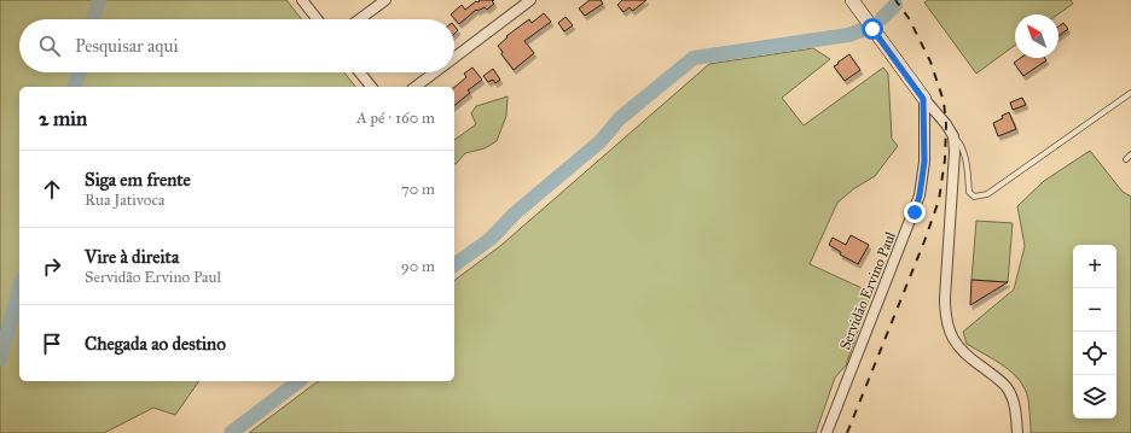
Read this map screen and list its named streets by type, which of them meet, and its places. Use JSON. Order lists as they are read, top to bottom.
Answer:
{
  "streets": {
    "street": ["Servidão Ervino Paul"]
  },
  "north": "top left",
  "page": {
    "search": "Pesquisar aqui",
    "heading": ["2 min", "A pé · 160 m"],
    "list": [
      ["Siga em frente", "Rua Jativoca", "70 m"],
      ["Vire à direita", "Servidão Ervino Paul", "90 m"],
      "Chegada ao destino"
    ],
    "map_buttons": ["+", "−"]
  }
}
